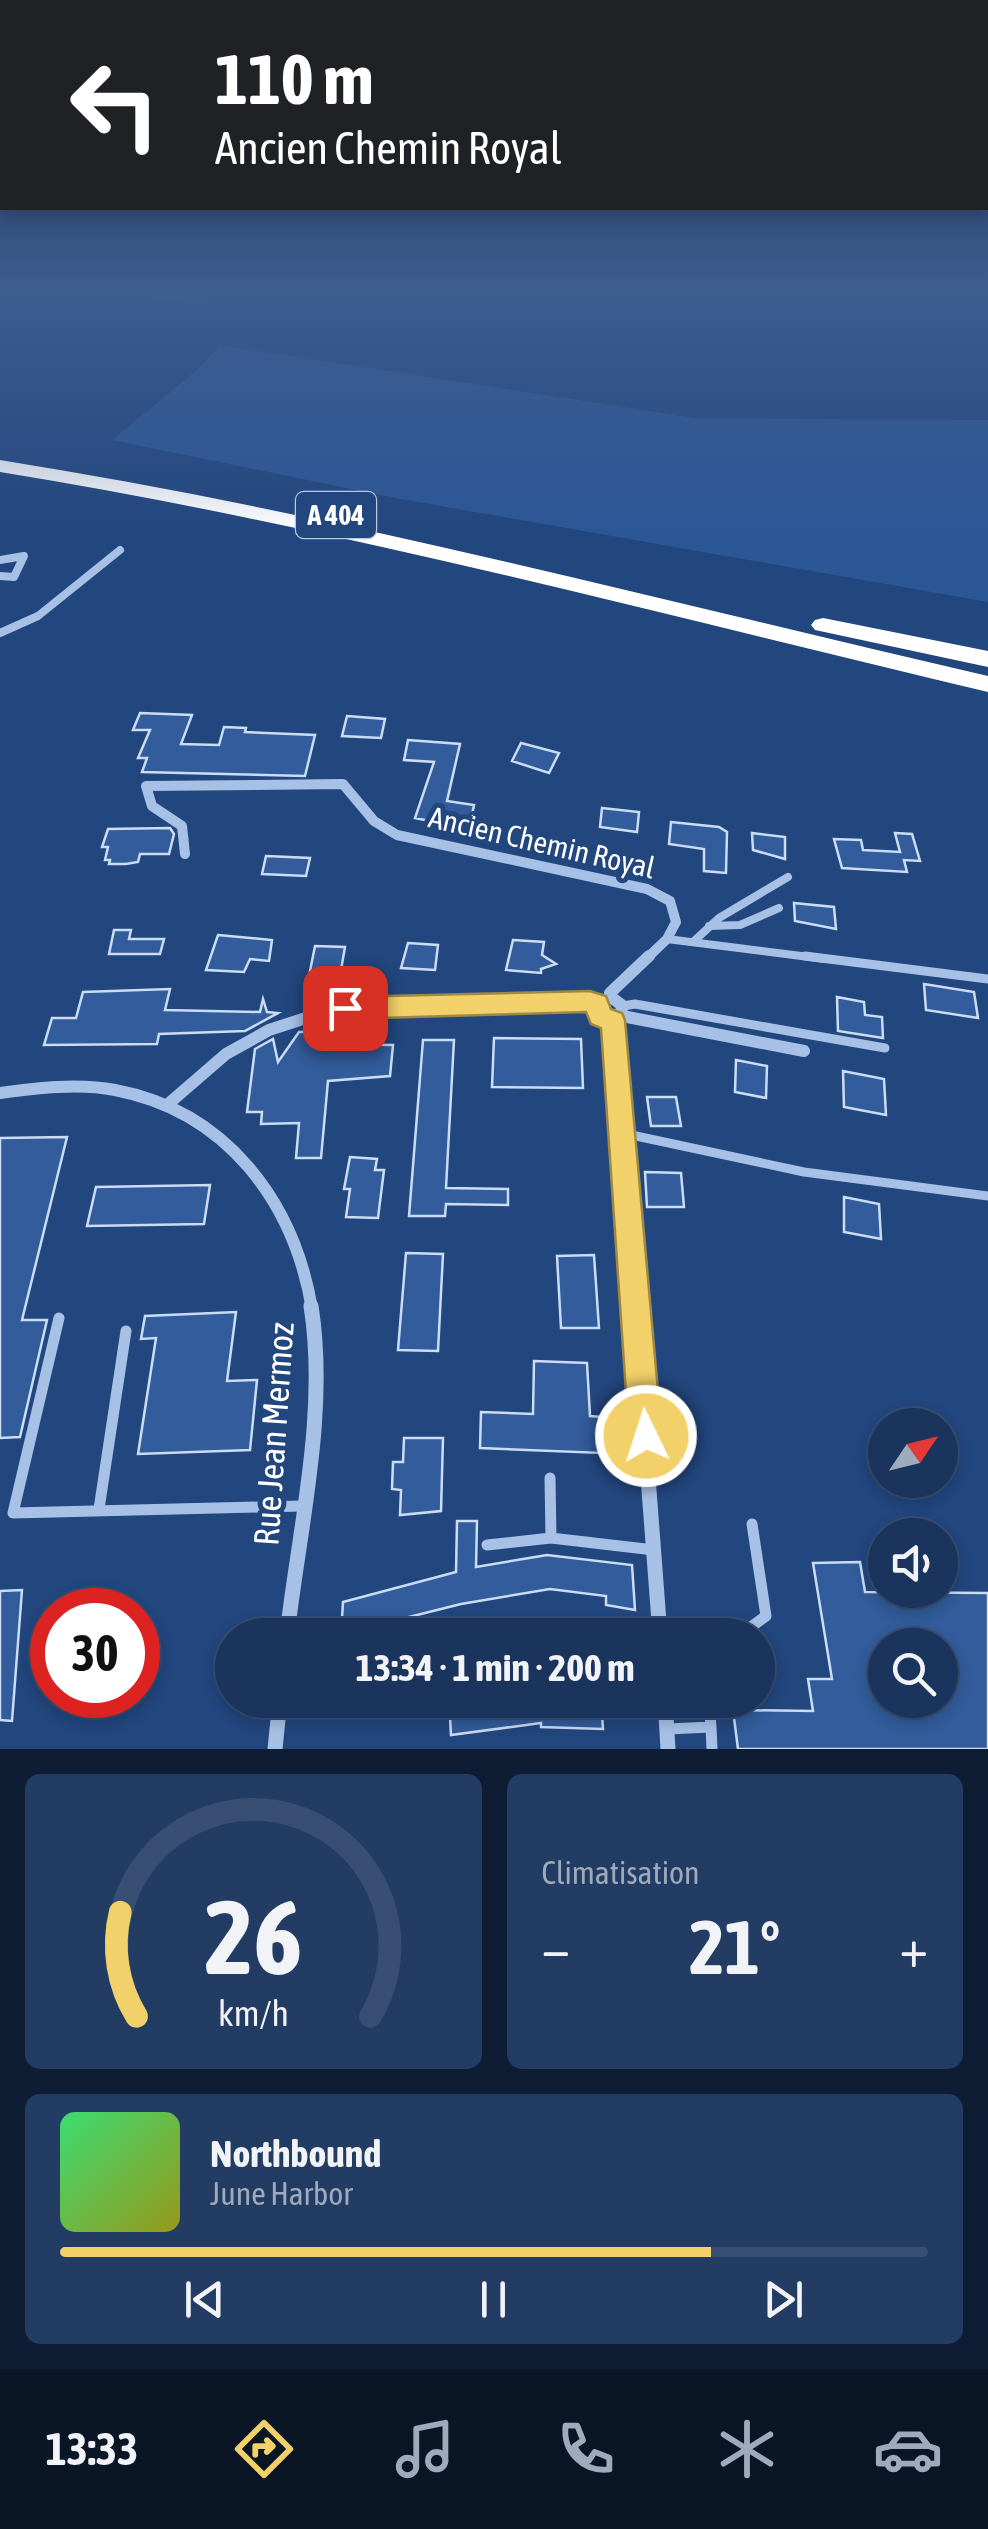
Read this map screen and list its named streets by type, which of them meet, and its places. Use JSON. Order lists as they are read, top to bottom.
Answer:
{
  "streets": {
    "highway": ["A 404"],
    "street": ["Ancien Chemin Royal", "Rue Jean Mermoz"]
  },
  "north": "top right",
  "page": {
    "turn": ["110 m", "Ancien Chemin Royal"],
    "limit": "30",
    "trip": "13:34 · 1 min · 200 m",
    "tile": "Climatisation",
    "heat": ["−", "21°", "+"],
    "song": ["Northbound", "June Harbor"],
    "tabs": "13:33",
    "gauge": ["26", "km/h"]
  }
}
